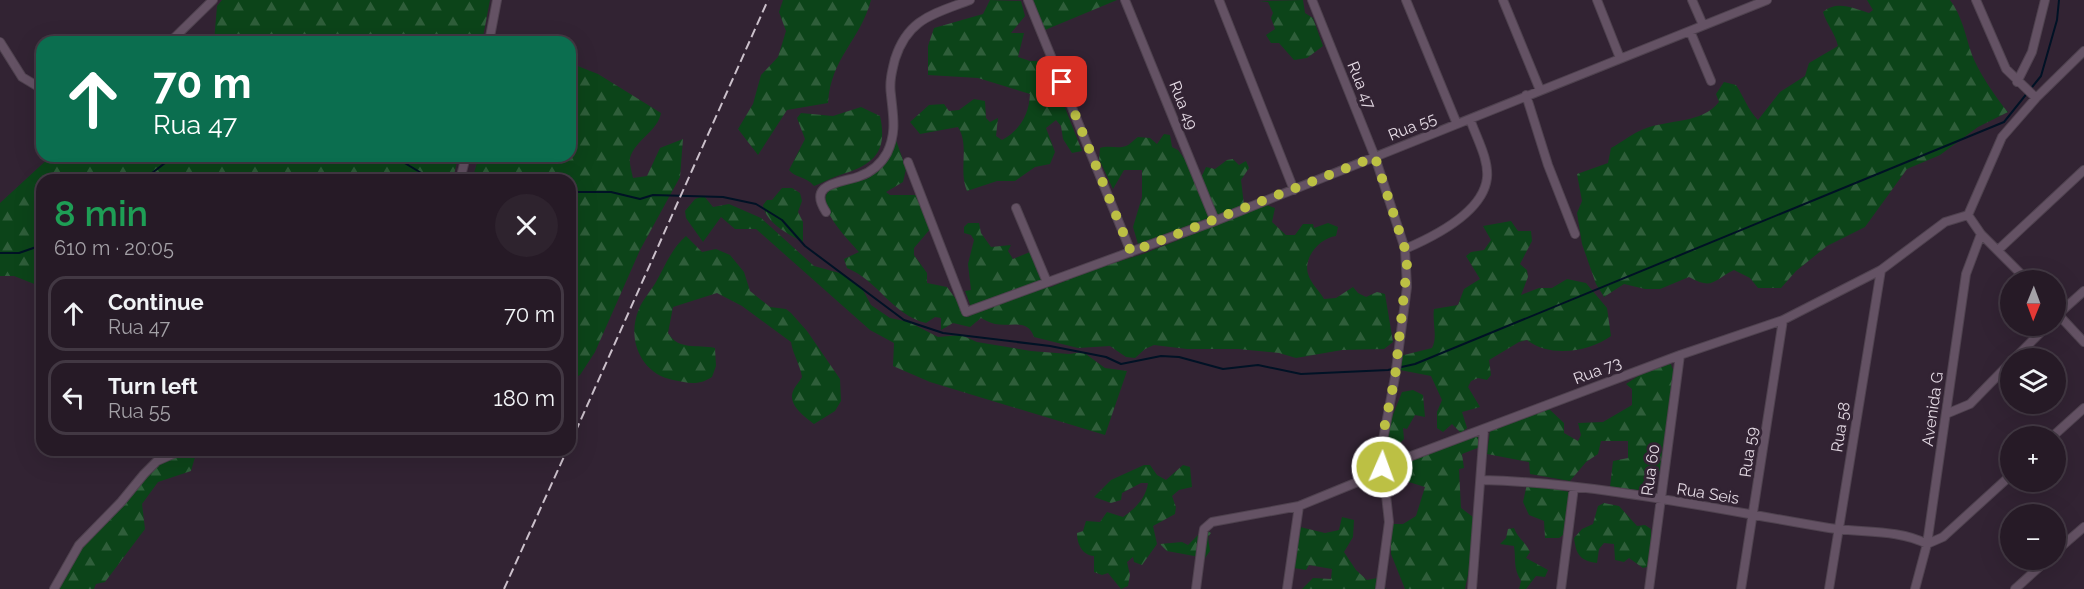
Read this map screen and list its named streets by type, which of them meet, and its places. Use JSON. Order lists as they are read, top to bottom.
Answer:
{
  "streets": {
    "street": [
      "Rua 47",
      "Rua 49",
      "Rua 55",
      "Rua 73",
      "Avenida G",
      "Rua 58",
      "Rua 59",
      "Rua 60",
      "Rua Seis"
    ]
  },
  "crossings": [
    ["Rua 47", "Rua 55"],
    ["Rua 47", "Rua 73"],
    ["Rua 49", "Rua 55"],
    ["Rua 73", "Rua 58"],
    ["Rua 73", "Rua 59"],
    ["Rua 73", "Rua 60"],
    ["Avenida G", "Rua Seis"],
    ["Rua 58", "Rua Seis"],
    ["Rua 59", "Rua Seis"],
    ["Rua 60", "Rua Seis"]
  ],
  "north": "bottom",
  "page": {
    "turn": ["70 m", "Rua 47"],
    "heading": ["8 min", "610 m · 20:05"],
    "map_buttons": ["+", "−"],
    "list": [
      {
        "name": "Continue",
        "note": "Rua 47",
        "value": "70 m"
      },
      {
        "name": "Turn left",
        "note": "Rua 55",
        "value": "180 m"
      }
    ]
  }
}
